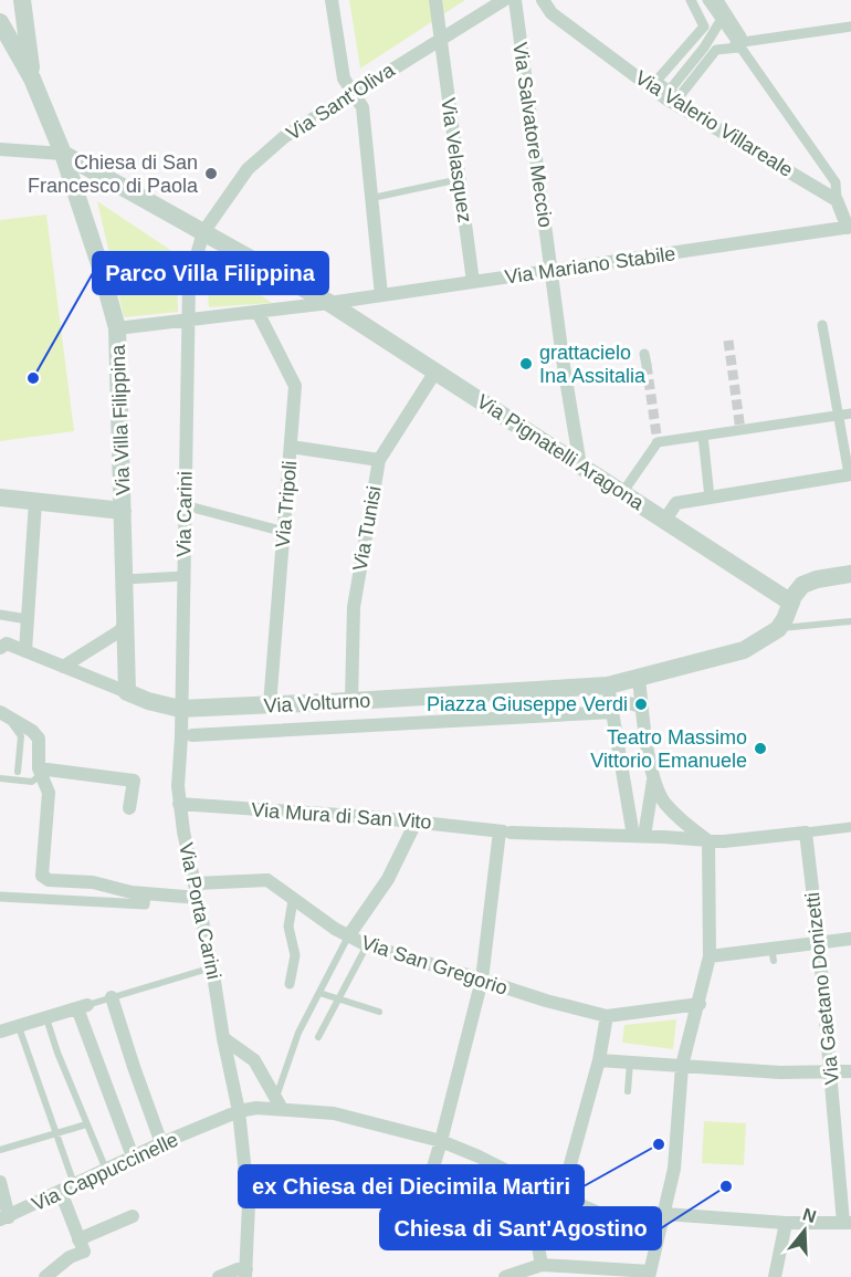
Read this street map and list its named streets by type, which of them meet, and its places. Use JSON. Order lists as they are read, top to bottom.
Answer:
{
  "streets": {
    "street": [
      "Via Sant'Oliva",
      "Via Valerio Villareale",
      "Via Salvatore Meccio",
      "Via Velasquez",
      "Via Mariano Stabile",
      "Via Villa Filippina",
      "Via Pignatelli Aragona",
      "Via Tripoli",
      "Via Carini",
      "Via Tunisi",
      "Via Volturno",
      "Via Mura di San Vito",
      "Via Porta Carini",
      "Via San Gregorio",
      "Via Gaetano Donizetti",
      "Via Cappuccinelle"
    ]
  },
  "crossings": [
    ["Via Sant'Oliva", "Via Velasquez"],
    ["Via Sant'Oliva", "Via Mariano Stabile"],
    ["Via Sant'Oliva", "Via Pignatelli Aragona"],
    ["Via Sant'Oliva", "Via Carini"],
    ["Via Salvatore Meccio", "Via Mariano Stabile"],
    ["Via Salvatore Meccio", "Via Pignatelli Aragona"],
    ["Via Velasquez", "Via Mariano Stabile"],
    ["Via Mariano Stabile", "Via Villa Filippina"],
    ["Via Mariano Stabile", "Via Pignatelli Aragona"],
    ["Via Mariano Stabile", "Via Tripoli"],
    ["Via Mariano Stabile", "Via Carini"],
    ["Via Villa Filippina", "Via Pignatelli Aragona"],
    ["Via Villa Filippina", "Via Volturno"],
    ["Via Pignatelli Aragona", "Via Tunisi"],
    ["Via Tripoli", "Via Volturno"],
    ["Via Carini", "Via Volturno"],
    ["Via Carini", "Via Porta Carini"],
    ["Via Tunisi", "Via Volturno"],
    ["Via Volturno", "Via Porta Carini"],
    ["Via Mura di San Vito", "Via Porta Carini"],
    ["Via Porta Carini", "Via San Gregorio"],
    ["Via Porta Carini", "Via Cappuccinelle"],
    ["Via Gaetano Donizetti", "Via Cappuccinelle"]
  ],
  "places": [
    "Chiesa di San Francesco di Paola",
    "grattacielo Ina Assitalia",
    "Parco Villa Filippina",
    "Piazza Giuseppe Verdi",
    "Teatro Massimo Vittorio Emanuele",
    "ex Chiesa dei Diecimila Martiri",
    "Chiesa di Sant'Agostino"
  ],
  "north": "top"
}
